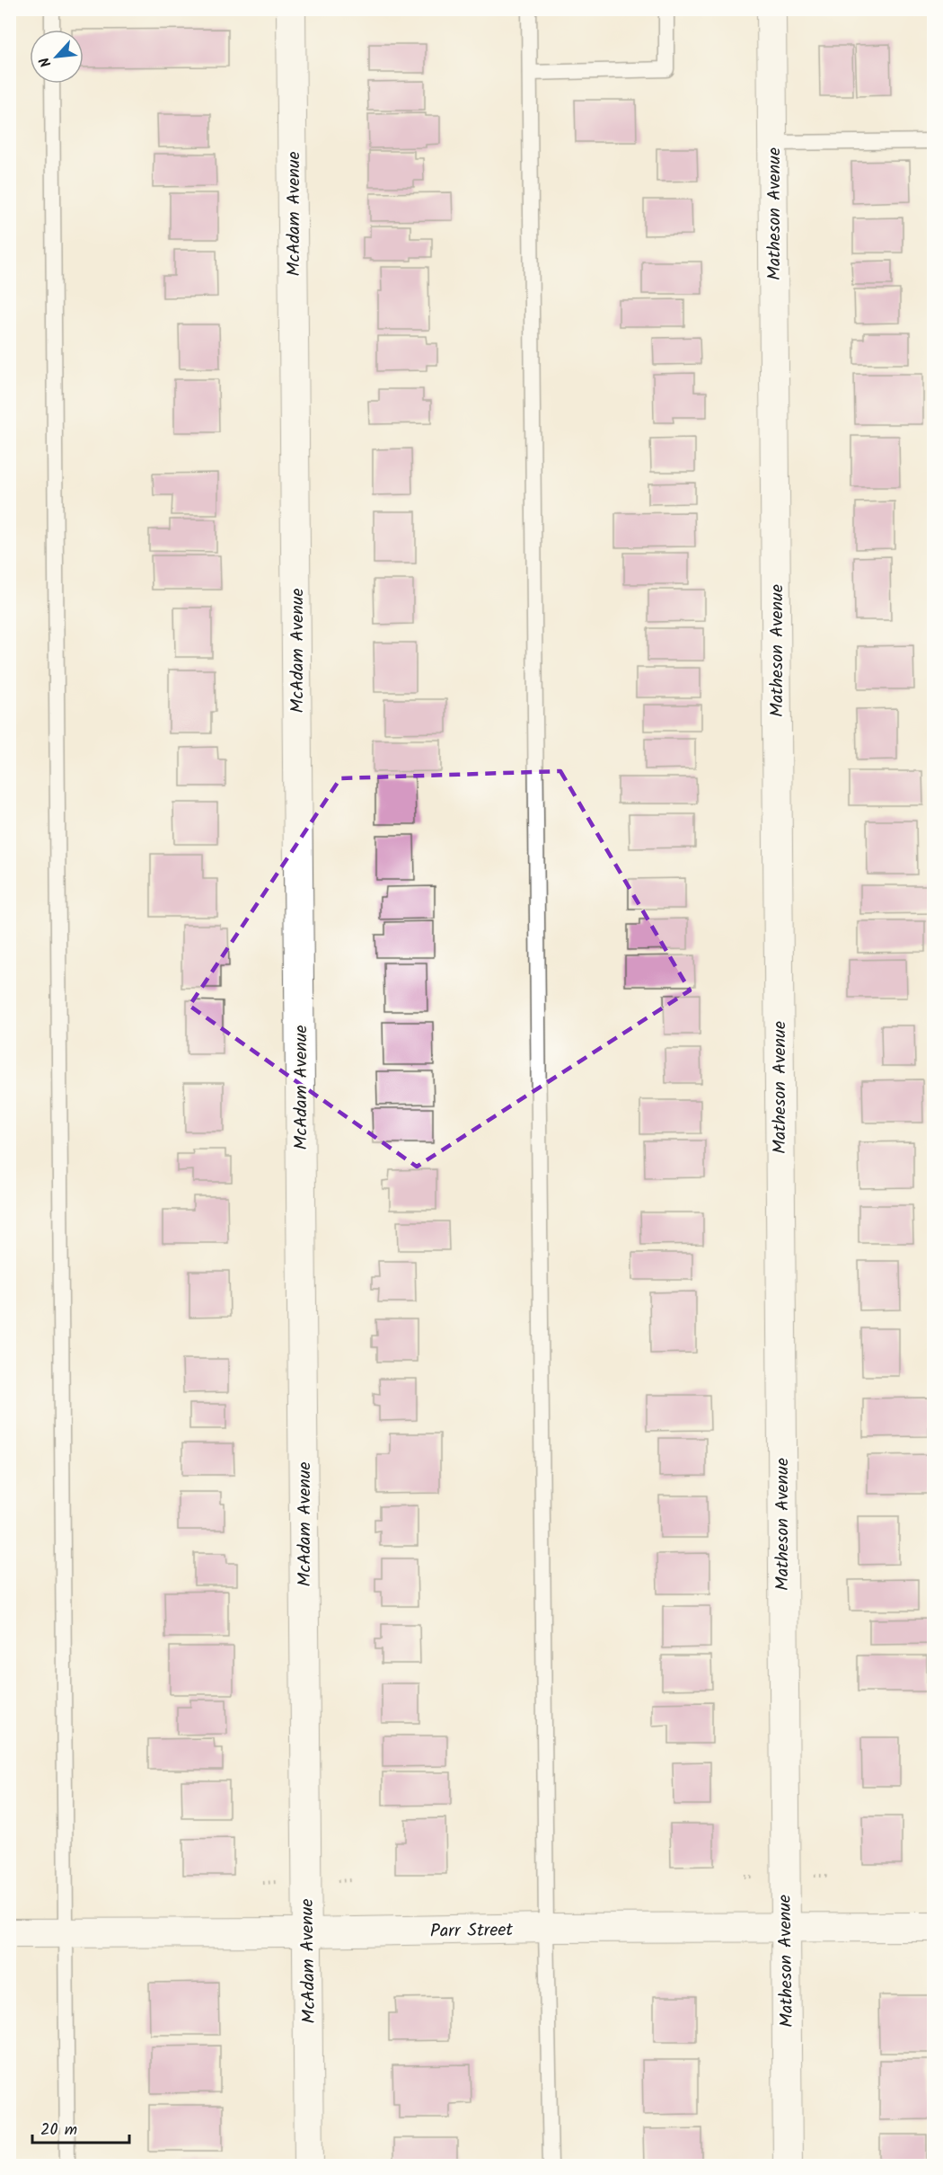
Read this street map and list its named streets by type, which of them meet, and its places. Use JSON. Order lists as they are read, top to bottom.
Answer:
{
  "streets": {
    "street": ["McAdam Avenue", "Matheson Avenue", "Parr Street"]
  },
  "crossings": [
    ["McAdam Avenue", "Parr Street"],
    ["Matheson Avenue", "Parr Street"]
  ],
  "scale_bar": "20 m",
  "north": "bottom left"
}
